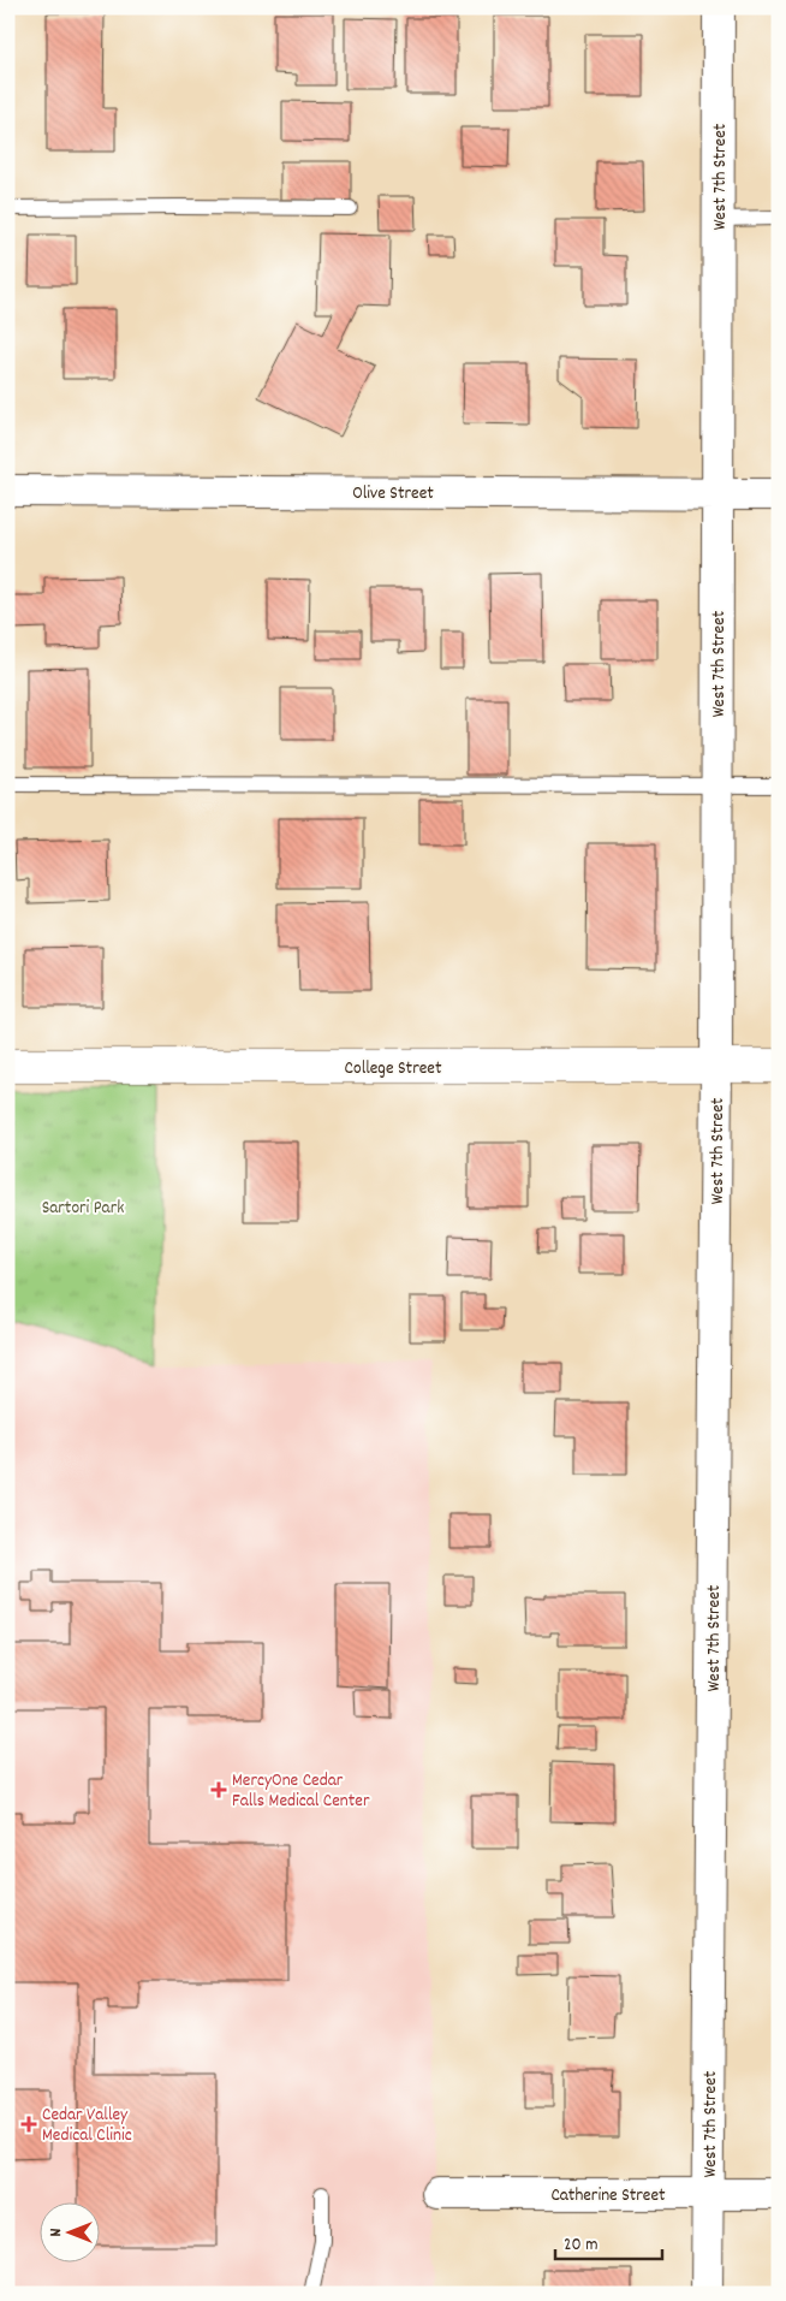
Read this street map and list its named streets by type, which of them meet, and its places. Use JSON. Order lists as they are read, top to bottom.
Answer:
{
  "streets": {
    "street": [
      "West 7th Street",
      "Olive Street",
      "College Street",
      "Catherine Street"
    ]
  },
  "crossings": [
    ["West 7th Street", "Olive Street"],
    ["West 7th Street", "College Street"],
    ["West 7th Street", "Catherine Street"]
  ],
  "parks": ["Sartori Park"],
  "places": {
    "health": ["MercyOne Cedar Falls Medical Center", "Cedar Valley Medical Clinic"]
  },
  "scale_bar": "20 m",
  "north": "left"
}
